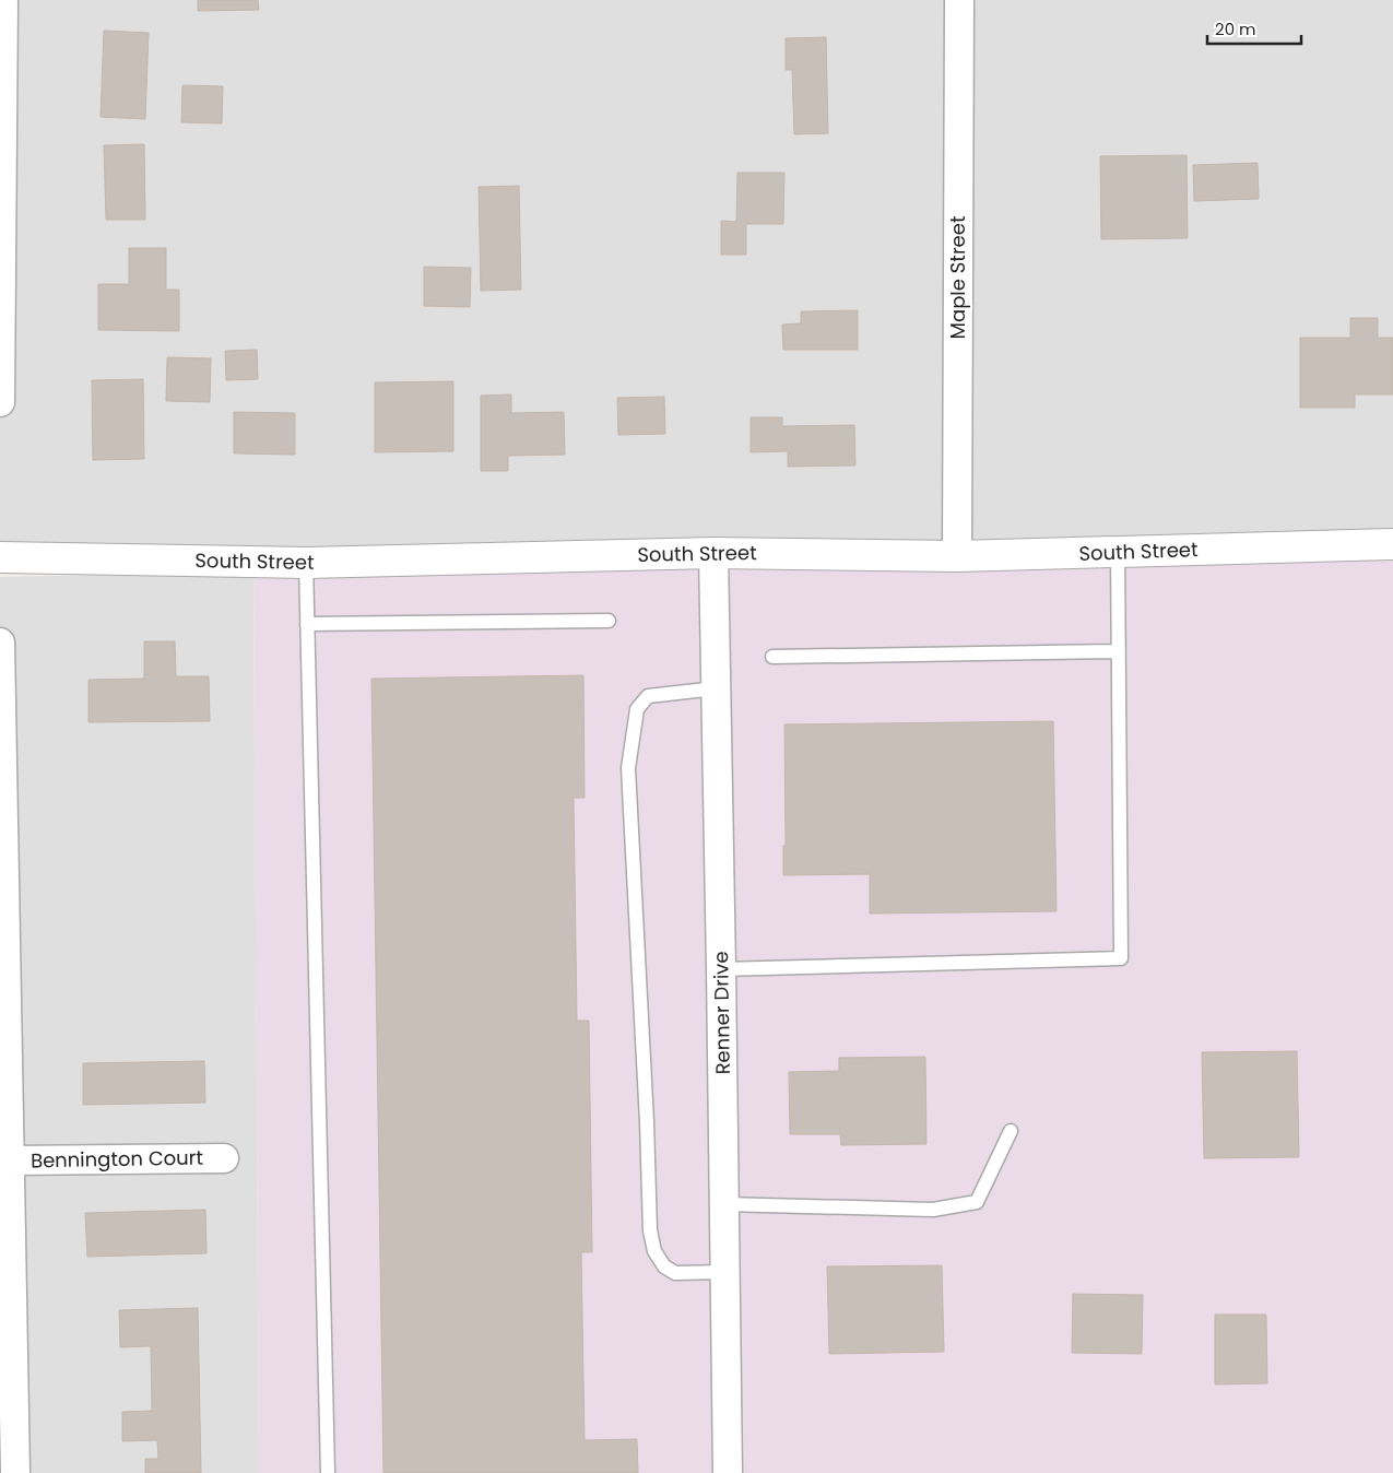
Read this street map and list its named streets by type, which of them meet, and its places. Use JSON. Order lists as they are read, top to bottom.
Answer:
{
  "streets": {
    "street": [
      "Maple Street",
      "South Street",
      "Renner Drive",
      "Bennington Court"
    ]
  },
  "crossings": [
    ["Maple Street", "South Street"],
    ["South Street", "Renner Drive"]
  ],
  "scale_bar": "20 m"
}
